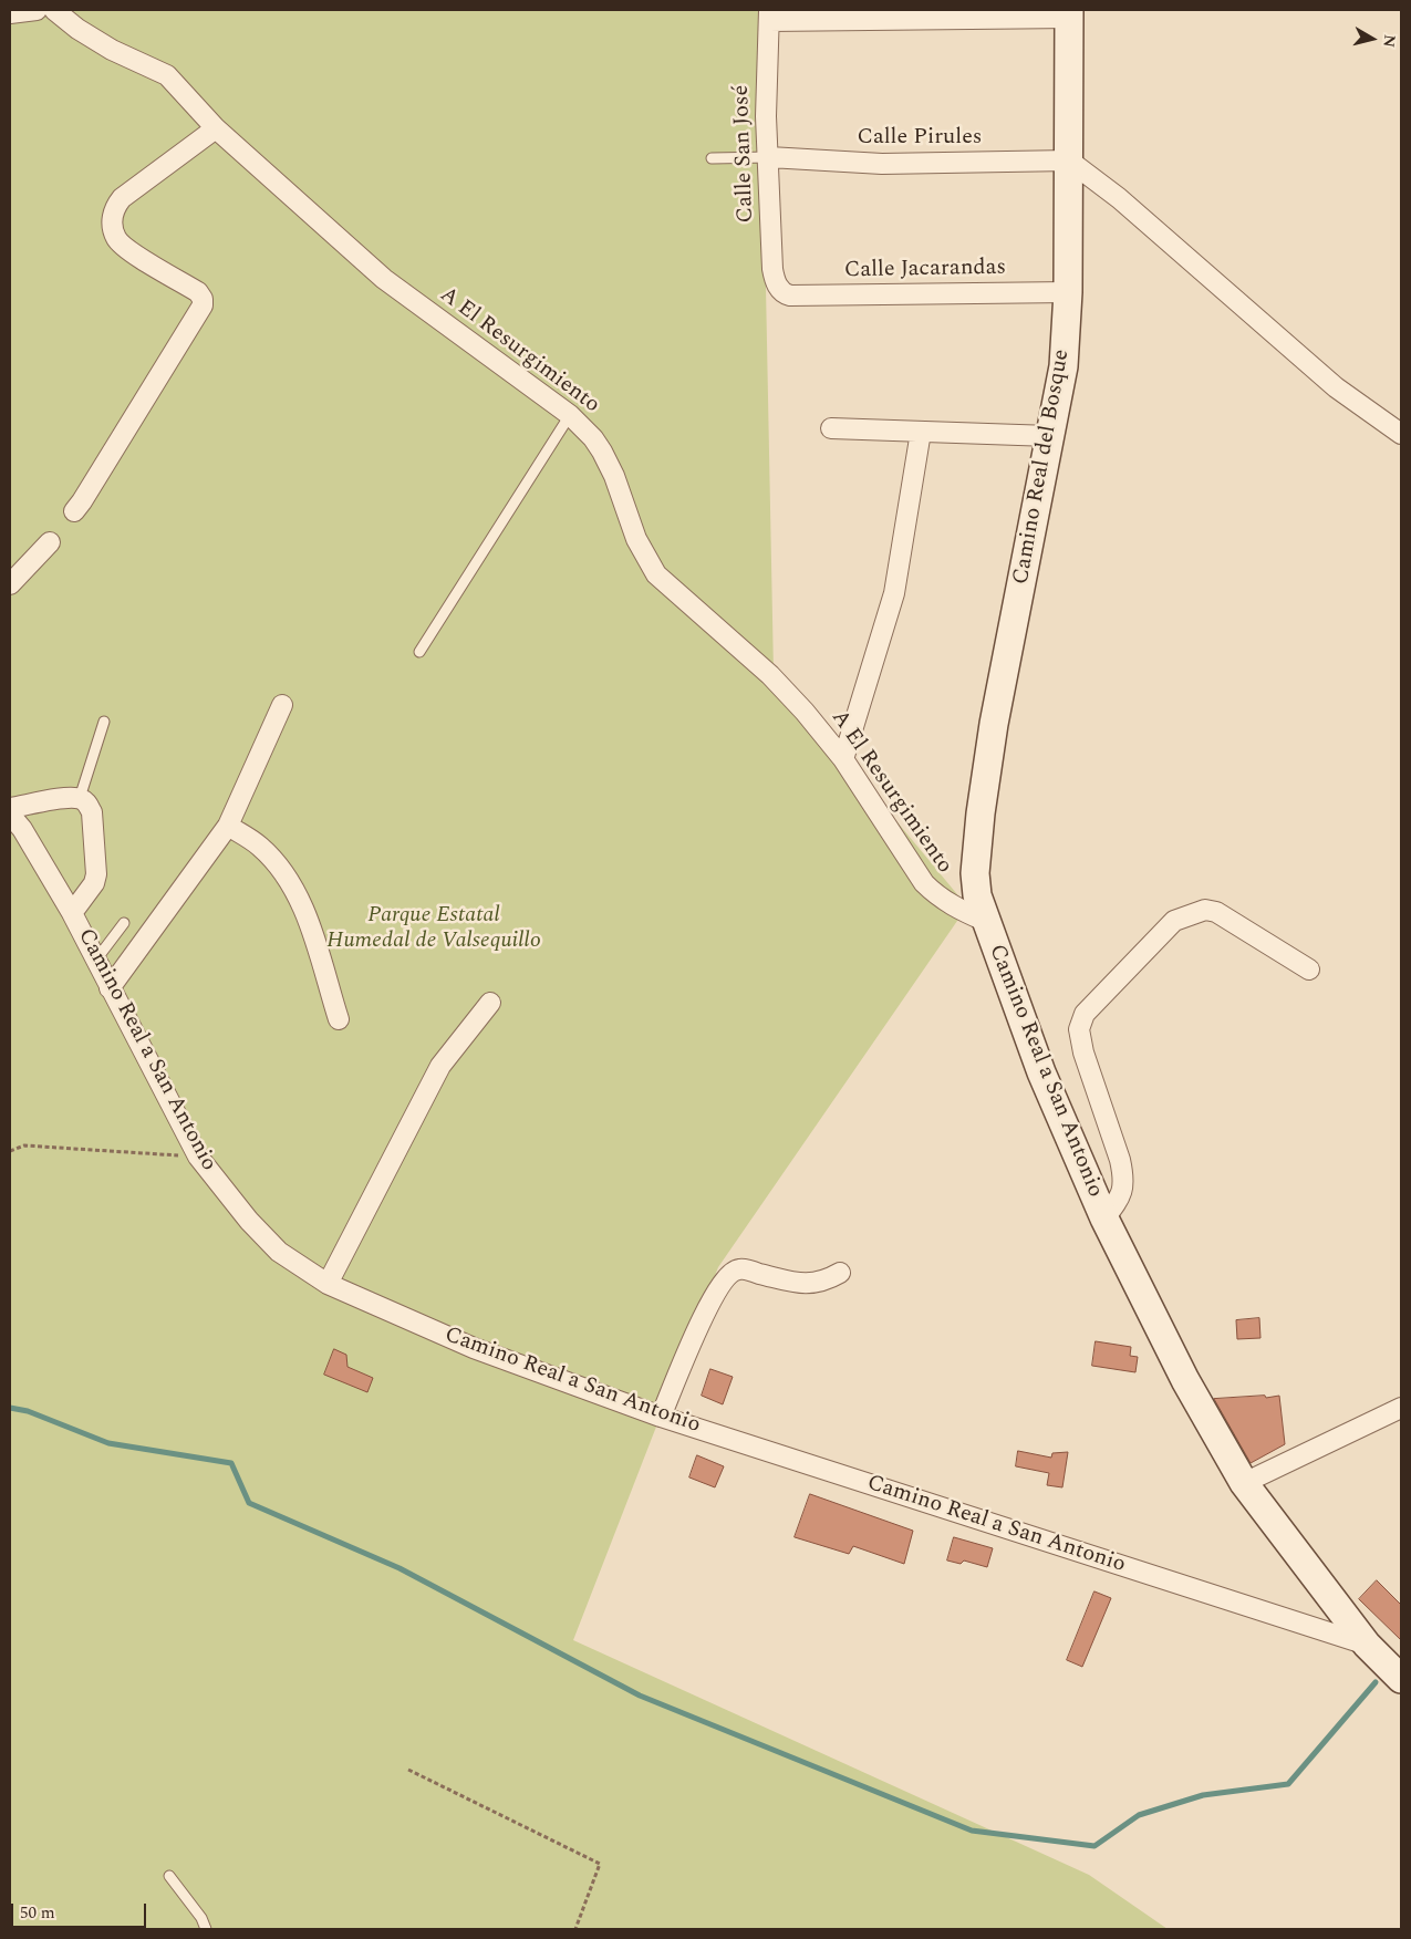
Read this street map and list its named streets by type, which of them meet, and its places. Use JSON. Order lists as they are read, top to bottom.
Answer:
{
  "streets": {
    "street": [
      "Calle Pirules",
      "Calle San José",
      "Calle Jacarandas",
      "A El Resurgimiento",
      "Camino Real del Bosque",
      "Camino Real a San Antonio"
    ]
  },
  "crossings": [
    ["Calle Pirules", "Calle San José"],
    ["Calle Pirules", "Camino Real del Bosque"],
    ["Calle San José", "Calle Jacarandas"],
    ["Calle Jacarandas", "Camino Real del Bosque"],
    ["A El Resurgimiento", "Camino Real del Bosque"],
    ["A El Resurgimiento", "Camino Real a San Antonio"],
    ["Camino Real del Bosque", "Camino Real a San Antonio"]
  ],
  "parks": ["Parque Estatal Humedal de Valsequillo"],
  "scale_bar": "50 m",
  "north": "right"
}
